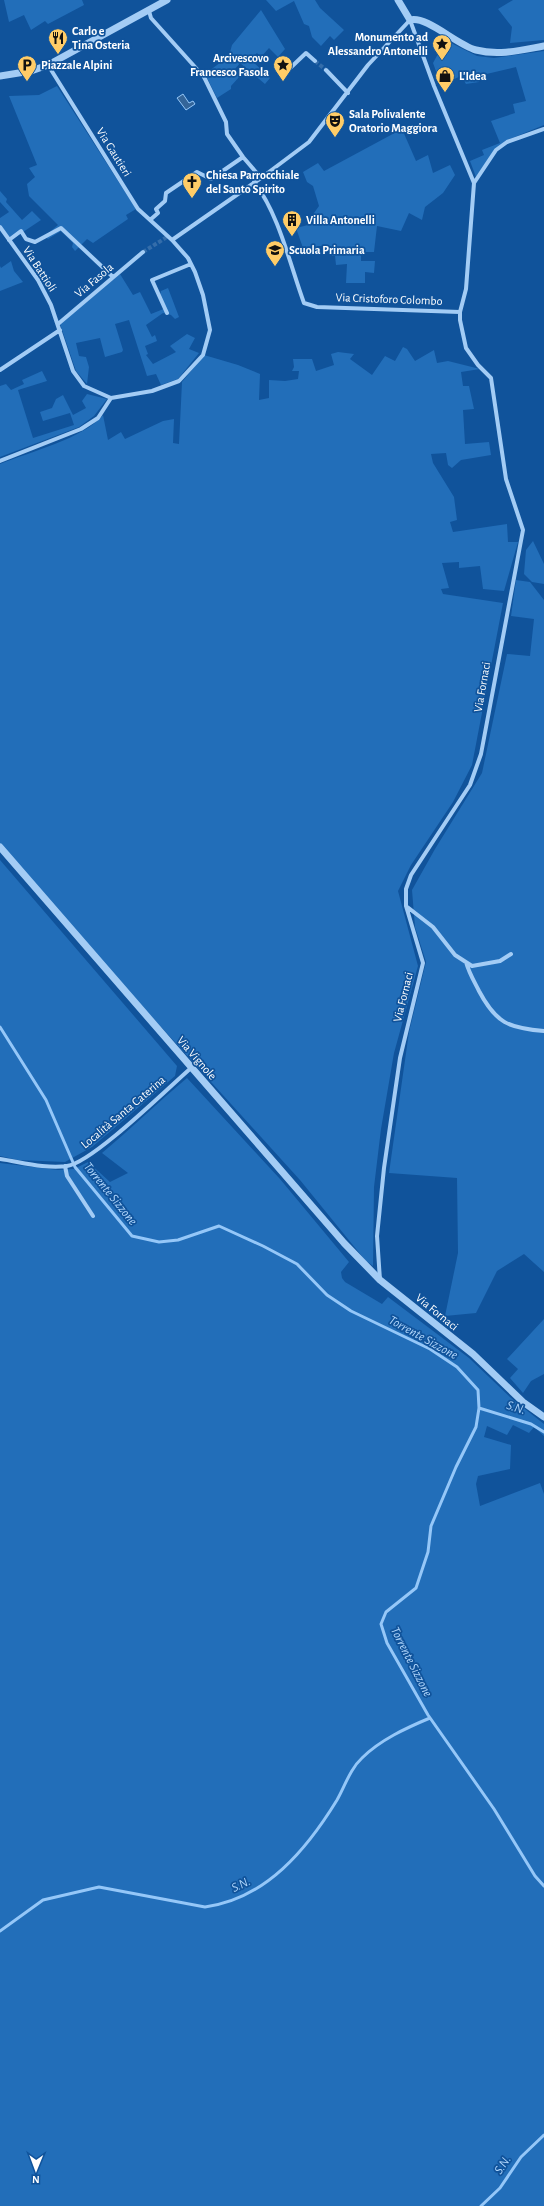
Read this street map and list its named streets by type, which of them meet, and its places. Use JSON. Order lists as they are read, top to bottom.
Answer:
{
  "streets": {
    "street": [
      "Via Gautieri",
      "Via Battioli",
      "Via Fasola",
      "Via Cristoforo Colombo",
      "Via Fornaci",
      "Via Vignole",
      "Località Santa Caterina"
    ]
  },
  "crossings": [
    ["Via Gautieri", "Via Battioli"],
    ["Via Battioli", "Via Fasola"],
    ["Via Cristoforo Colombo", "Via Fornaci"],
    ["Via Fornaci", "Via Vignole"],
    ["Via Vignole", "Località Santa Caterina"]
  ],
  "water": ["Torrente Sizzone", "S.N."],
  "places": {
    "restaurant": ["Carlo e Tina Osteria"],
    "place": ["Monumento ad Alessandro Antonelli", "Arcivescovo Francesco Fasola"],
    "parking": ["Piazzale Alpini"],
    "shop": ["L'Idea"],
    "theatre": ["Sala Polivalente Oratorio Maggiora"],
    "church": ["Chiesa Parrocchiale del Santo Spirito"],
    "building": ["Villa Antonelli"],
    "school or university": ["Scuola Primaria"]
  },
  "north": "bottom"
}
